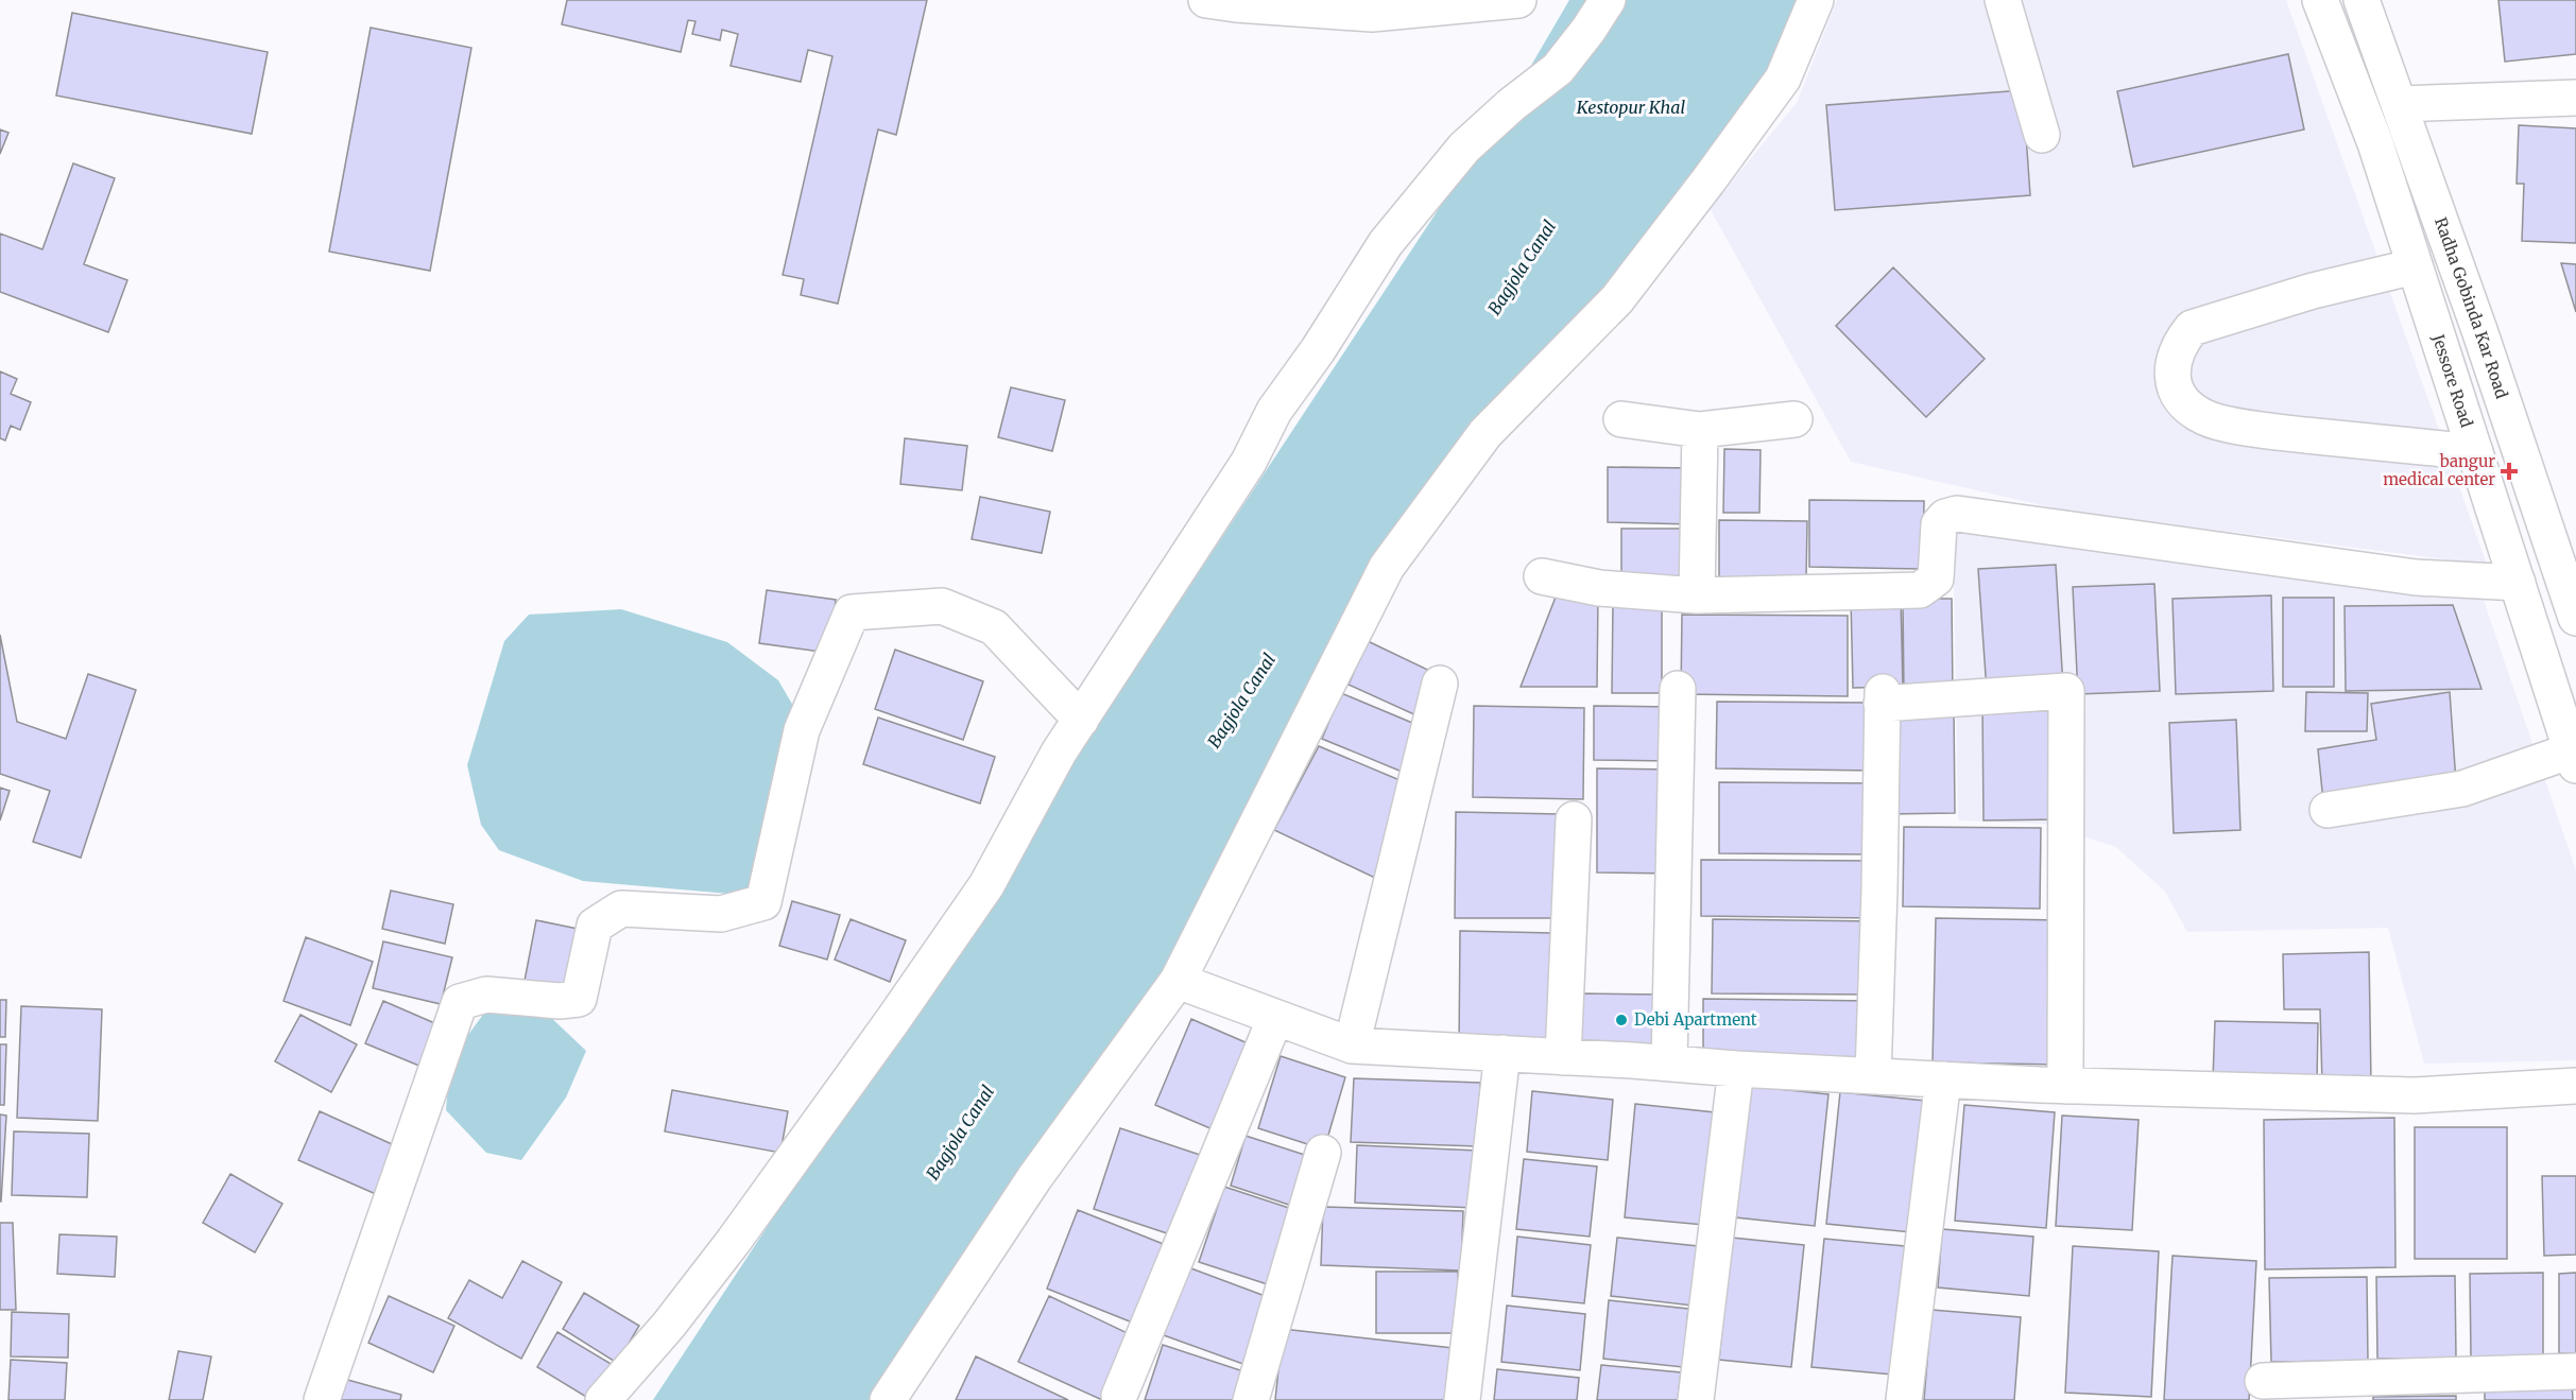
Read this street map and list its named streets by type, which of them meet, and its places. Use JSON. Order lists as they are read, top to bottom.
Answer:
{
  "streets": {
    "street": ["Radha Gobinda Kar Road", "Jessore Road"]
  },
  "water": ["Kestopur Khal", "Bagjola Canal"],
  "places": {
    "health": ["bangur medical center"],
    "other": ["Debi Apartment"]
  }
}
